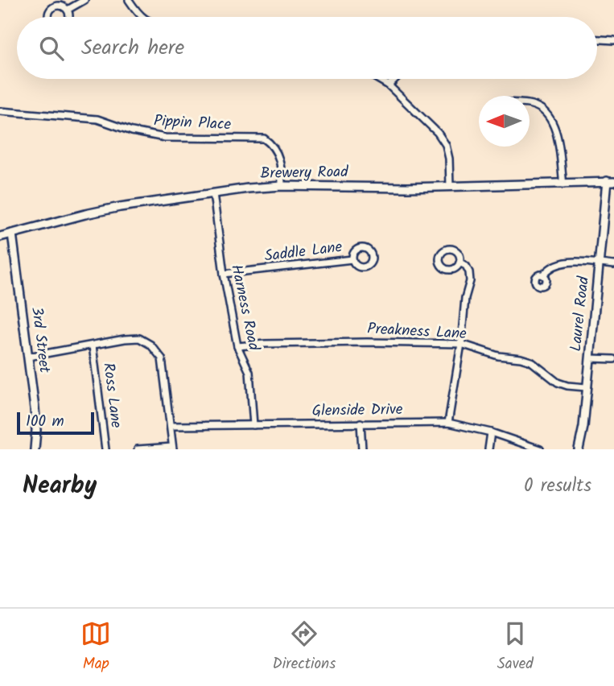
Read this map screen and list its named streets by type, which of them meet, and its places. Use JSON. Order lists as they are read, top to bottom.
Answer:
{
  "streets": {
    "street": [
      "Pippin Place",
      "Brewery Road",
      "Saddle Lane",
      "Harness Road",
      "Laurel Road",
      "Preakness Lane",
      "3rd Street",
      "Ross Lane",
      "Glenside Drive"
    ]
  },
  "crossings": [
    ["Pippin Place", "Brewery Road"],
    ["Brewery Road", "Harness Road"],
    ["Brewery Road", "Laurel Road"],
    ["Brewery Road", "3rd Street"],
    ["Saddle Lane", "Harness Road"],
    ["Harness Road", "Preakness Lane"],
    ["Harness Road", "Glenside Drive"],
    ["Laurel Road", "Preakness Lane"]
  ],
  "scale_bar": "100 m",
  "north": "left",
  "page": {
    "search": "Search here",
    "scale": "100 m",
    "heading": ["Nearby", "0 results"],
    "nav": ["Map", "Directions", "Saved"]
  }
}
